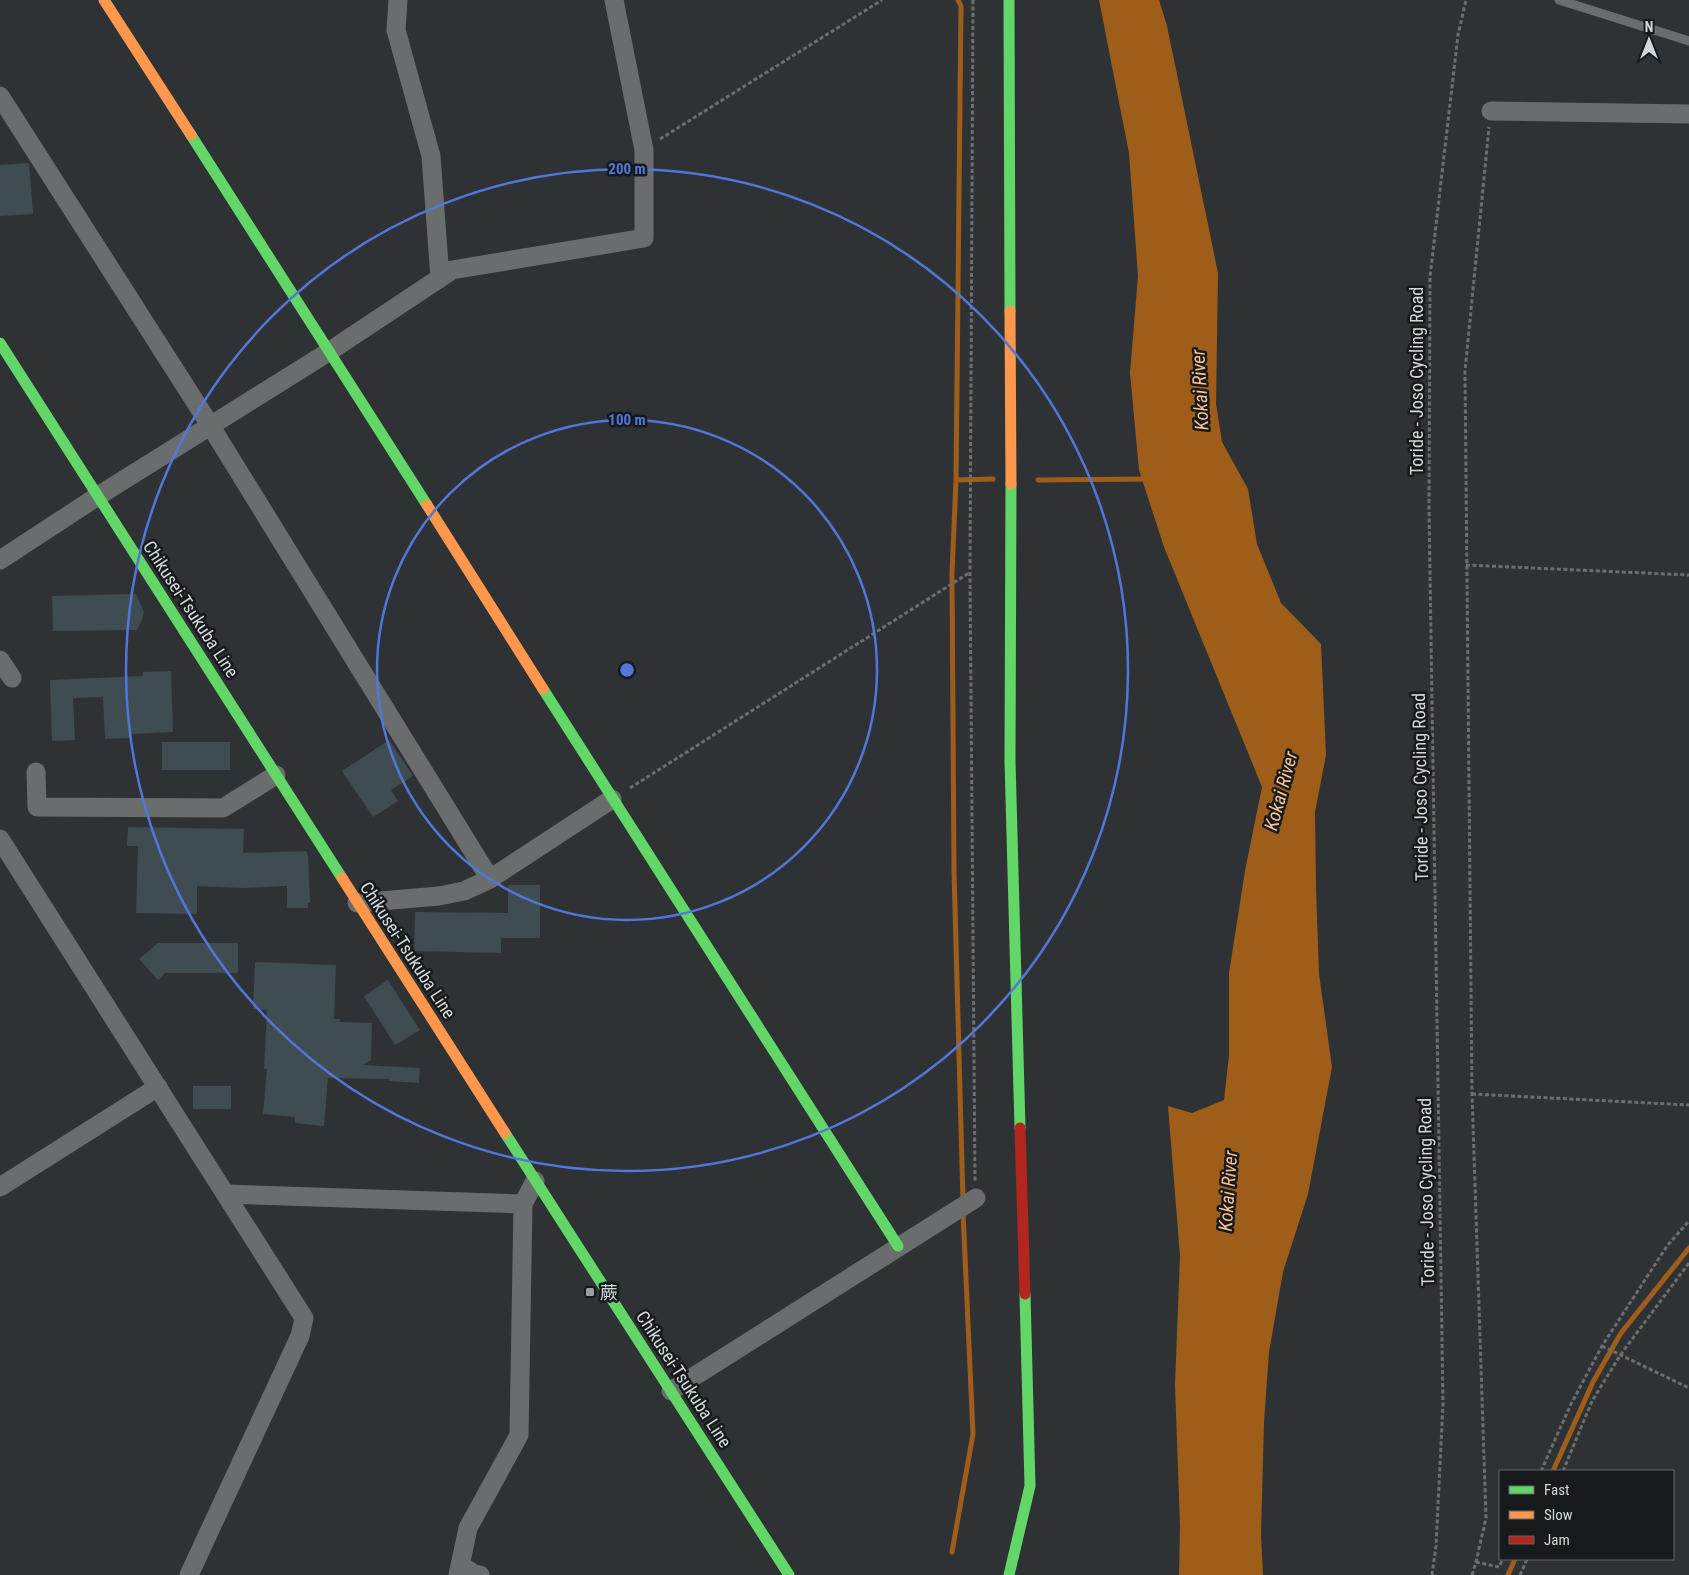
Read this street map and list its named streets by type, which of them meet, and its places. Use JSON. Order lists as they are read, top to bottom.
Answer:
{
  "streets": {
    "street": ["Chikusei-Tsukuba Line"],
    "path": ["Toride - Joso Cycling Road"]
  },
  "water": ["Kokai River"],
  "places": {
    "transit": ["蕨"]
  },
  "legend": ["Fast", "Slow", "Jam"],
  "north": "top",
  "rings": ["200 m", "100 m"]
}
